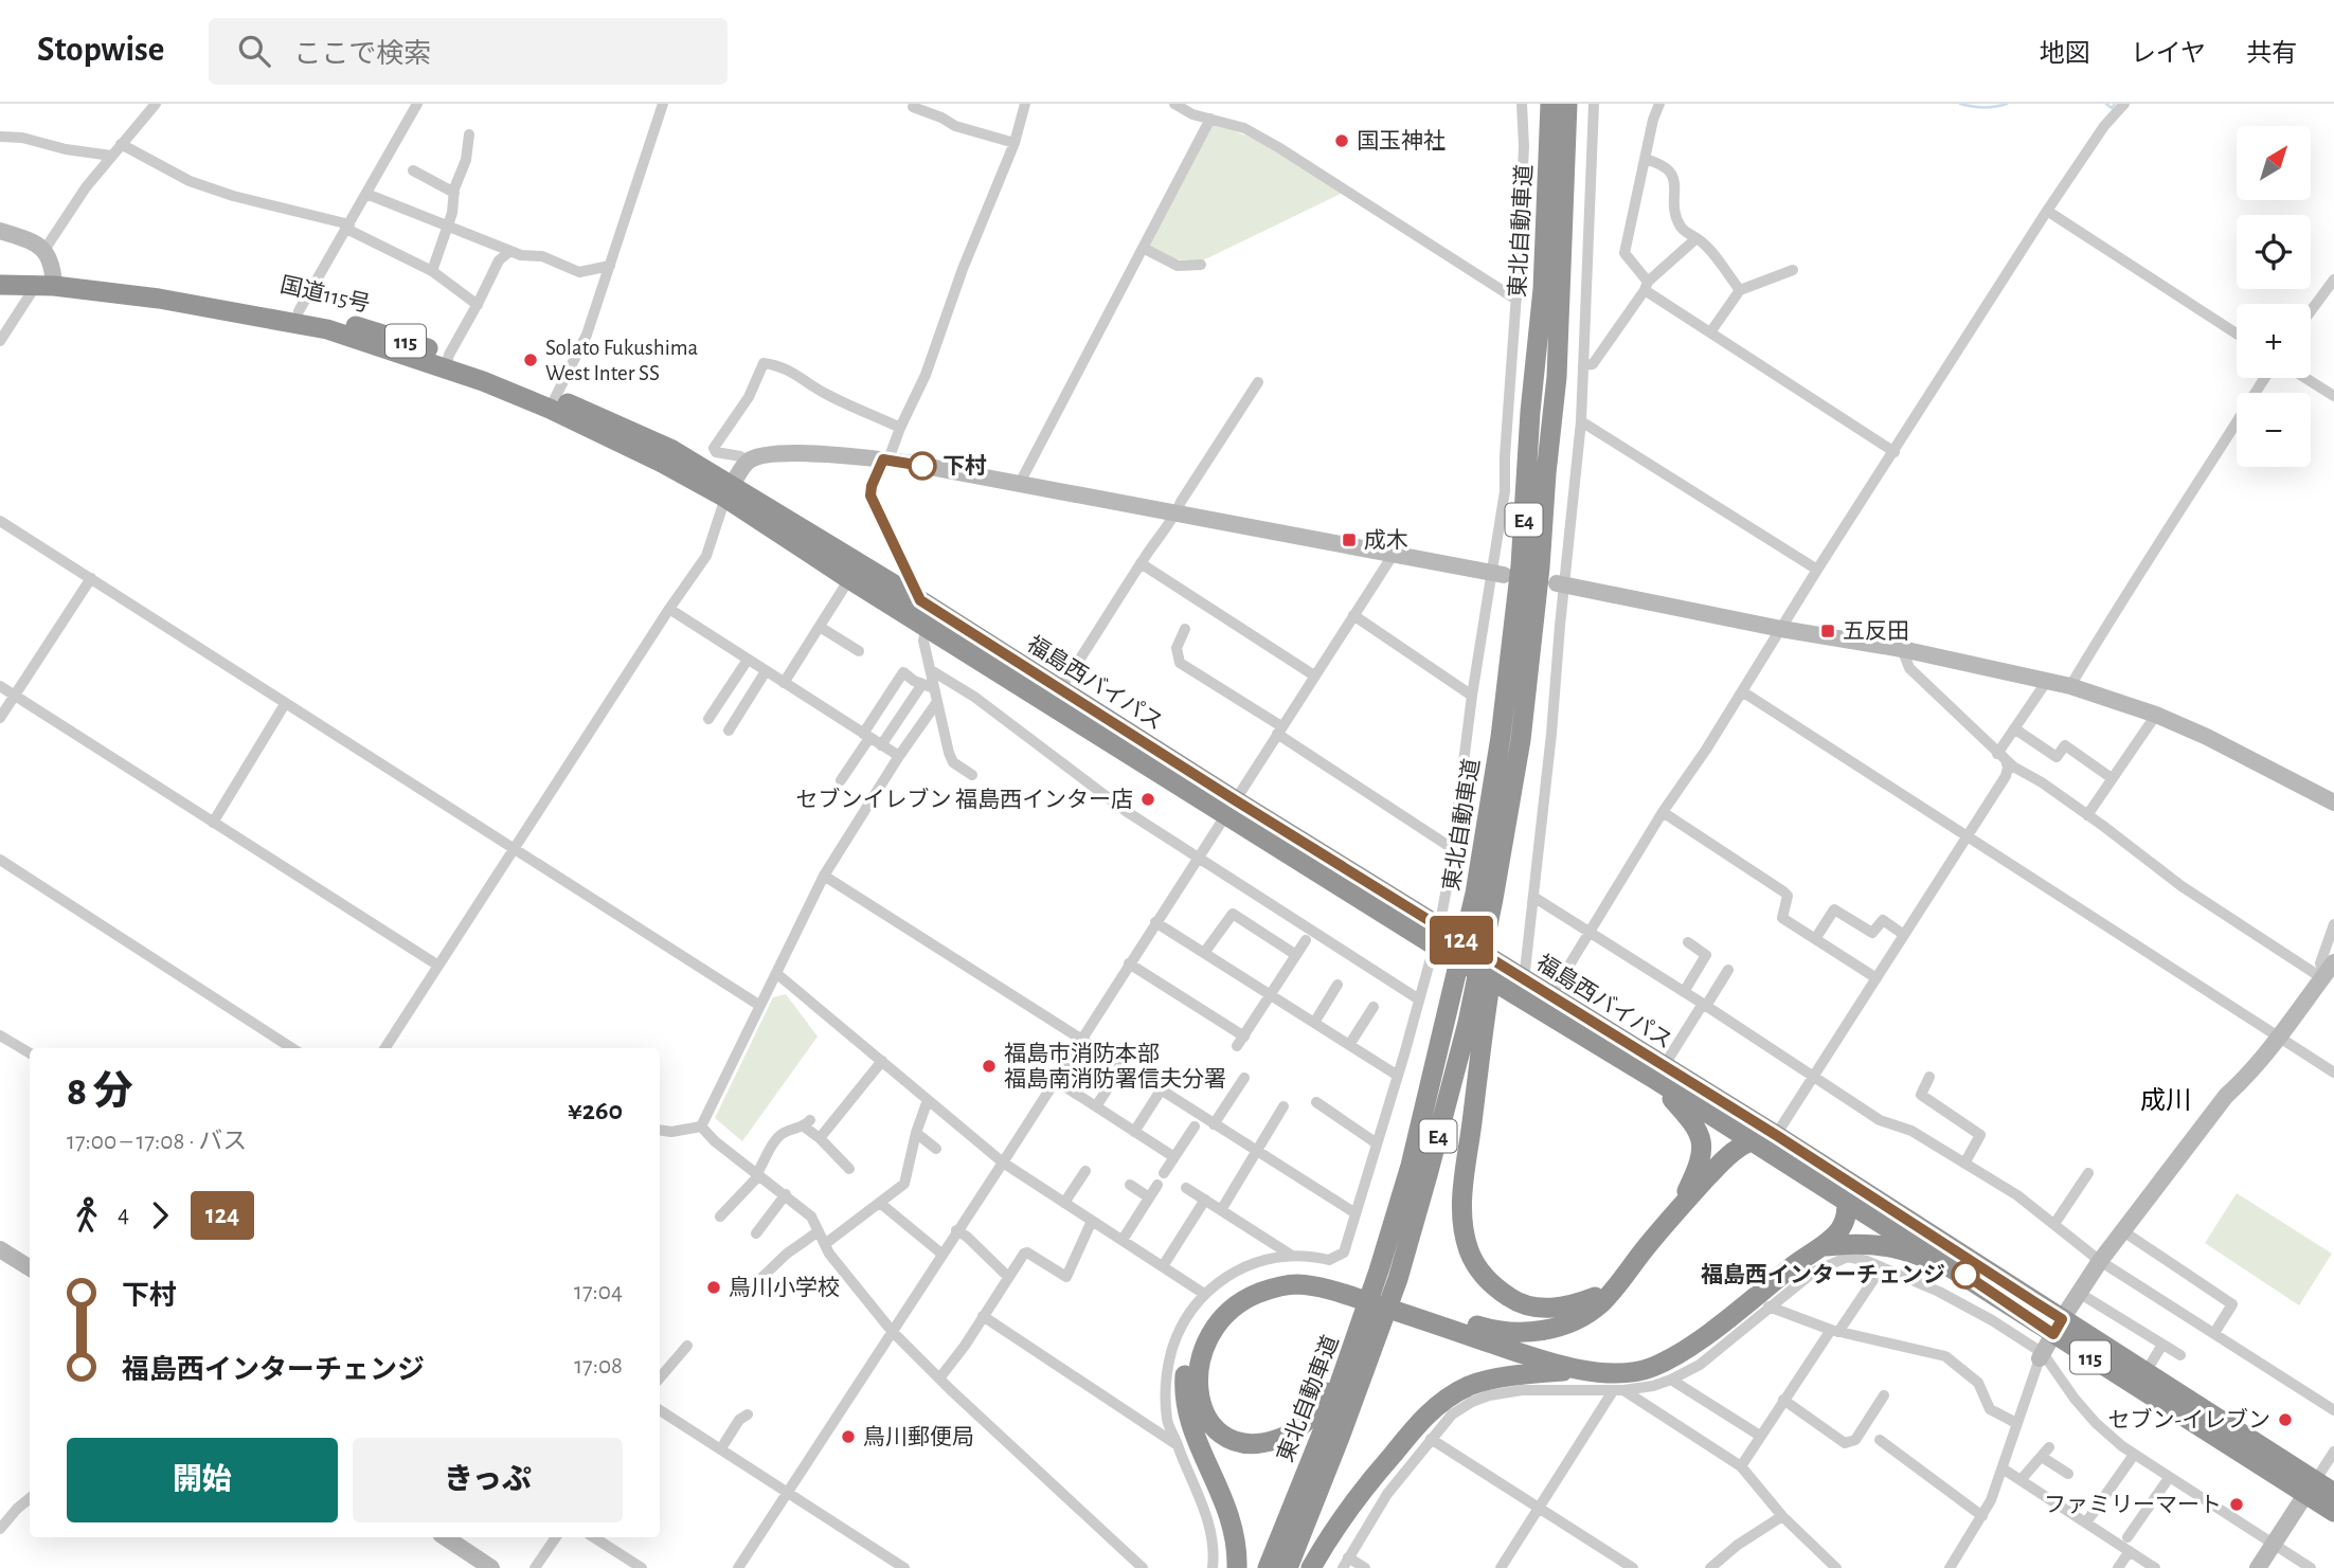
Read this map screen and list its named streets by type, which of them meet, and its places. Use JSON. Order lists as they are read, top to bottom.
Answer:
{
  "streets": {
    "highway": [
      "東北自動車道",
      "国道115号",
      "115",
      "E4",
      "福島西バイパス"
    ]
  },
  "crossings": [
    ["国道115号", "115"],
    ["国道115号", "福島西バイパス"]
  ],
  "districts": ["成川"],
  "places": {
    "other": [
      "国玉神社",
      "Solato Fukushima West Inter SS",
      "下村",
      "セブンイレブン 福島西インター店",
      "福島市消防本部 福島南消防署信夫分署",
      "福島西インターチェンジ",
      "鳥川小学校",
      "セブン-イレブン",
      "鳥川郵便局",
      "ファミリーマート"
    ],
    "transit": ["成木", "五反田"]
  },
  "lines": ["bus line 124"],
  "north": "top right",
  "page": {
    "header": "Stopwise",
    "search": "ここで検索",
    "nav": ["地図", "レイヤ", "共有"],
    "on_map": "124",
    "map_buttons": ["+", "−"],
    "heading": ["8 分", "17:00 – 17:08 · バス", "¥260"],
    "legs": ["4", "124"],
    "list": [
      {
        "name": "下村",
        "value": "17:04"
      },
      {
        "name": "福島西インターチェンジ",
        "value": "17:08"
      }
    ],
    "buttons": ["開始", "きっぷ"]
  }
}
